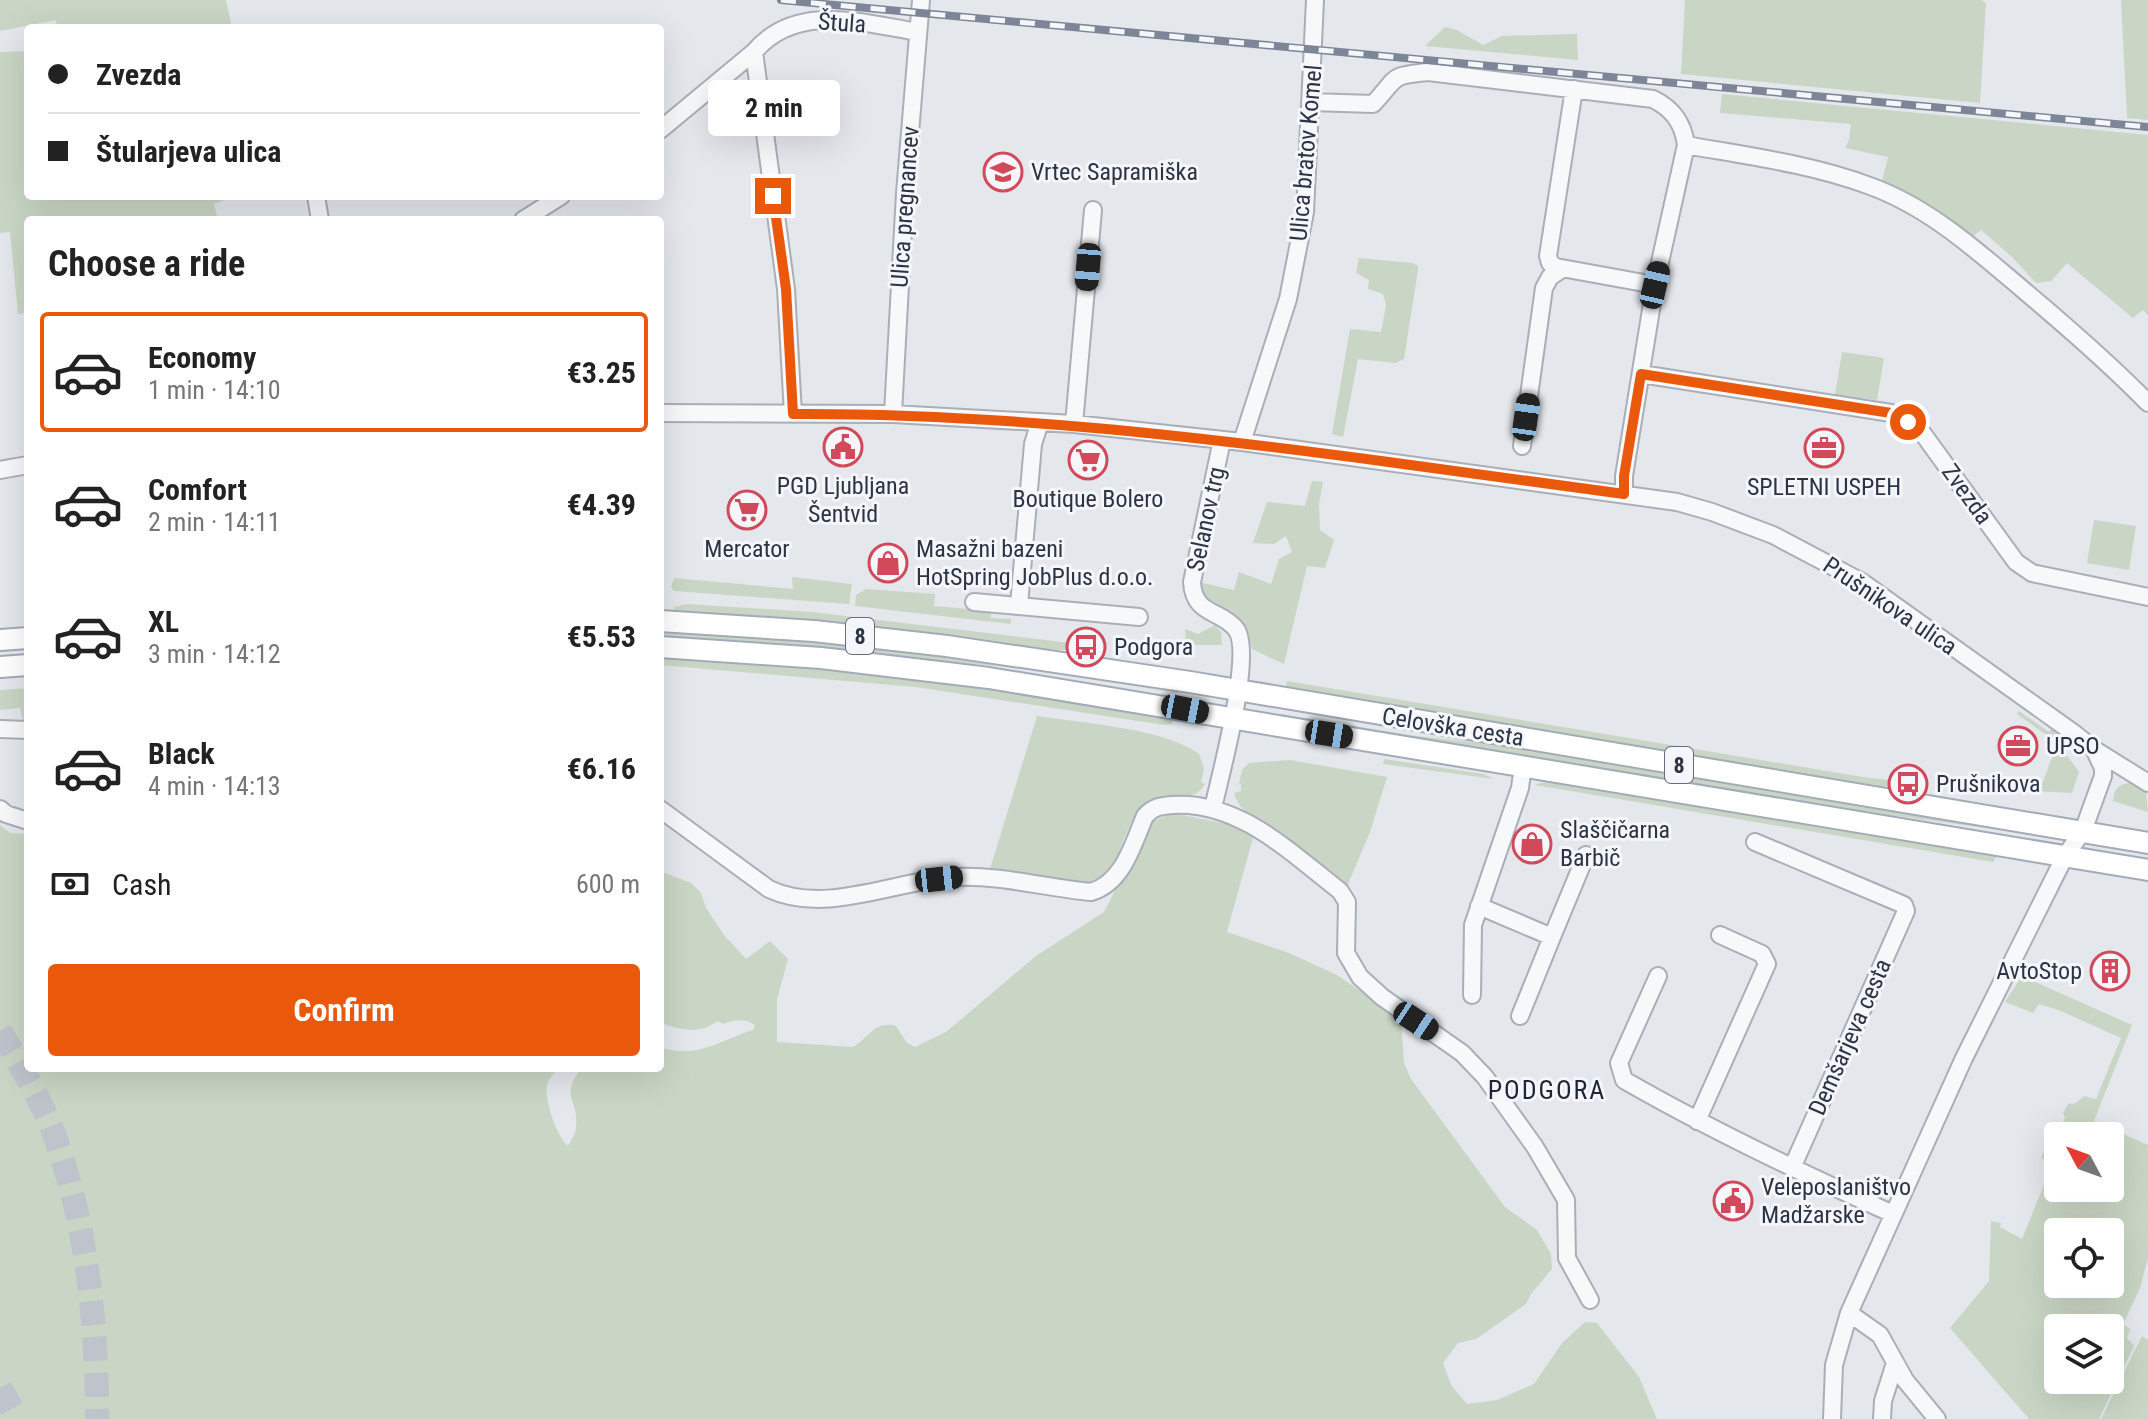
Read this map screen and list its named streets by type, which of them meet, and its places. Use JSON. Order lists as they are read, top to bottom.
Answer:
{
  "streets": {
    "main road": ["8", "Celovška cesta"],
    "street": [
      "Štula",
      "Ulica bratov Komel",
      "Ulica pregnancev",
      "Zvezda",
      "Selanov trg",
      "Prušnikova ulica",
      "Demšarjeva cesta"
    ]
  },
  "crossings": [
    ["Štula", "Ulica pregnancev"],
    ["Ulica bratov Komel", "Prušnikova ulica"],
    ["Ulica pregnancev", "Prušnikova ulica"],
    ["Selanov trg", "Prušnikova ulica"],
    ["Selanov trg", "Celovška cesta"]
  ],
  "districts": ["PODGORA"],
  "places": {
    "school or university": ["Vrtec Sapramiška"],
    "public building": ["PGD Ljubljana Šentvid", "Veleposlaništvo Madžarske"],
    "office": ["SPLETNI USPEH", "UPSO"],
    "supermarket": ["Boutique Bolero", "Mercator"],
    "shop": ["Masažni bazeni HotSpring JobPlus d.o.o.", "Slaščičarna Barbič"],
    "bus stop": ["Podgora", "Prušnikova"],
    "building": ["AvtoStop"]
  },
  "north": "top left",
  "page": {
    "banner": ["Zvezda", "Štularjeva ulica"],
    "bubble": "2 min",
    "heading": "Choose a ride",
    "list": [
      {
        "name": "Economy",
        "note": "1 min · 14:10",
        "value": "€3.25"
      },
      {
        "name": "Comfort",
        "note": "2 min · 14:11",
        "value": "€4.39"
      },
      {
        "name": "XL",
        "note": "3 min · 14:12",
        "value": "€5.53"
      },
      {
        "name": "Black",
        "note": "4 min · 14:13",
        "value": "€6.16"
      }
    ],
    "pay": ["Cash", "600 m"],
    "buttons": "Confirm"
  }
}
